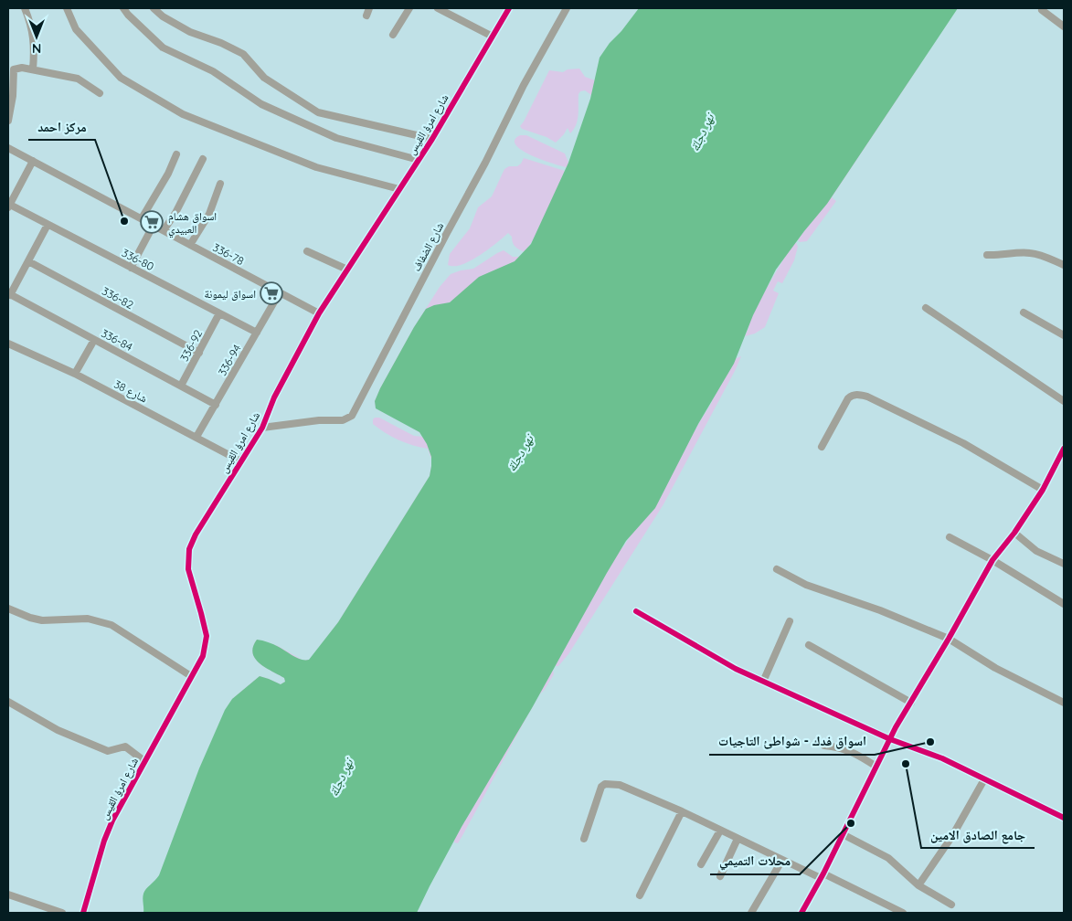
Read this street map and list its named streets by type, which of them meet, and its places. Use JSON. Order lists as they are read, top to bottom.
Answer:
{
  "streets": {
    "street": [
      "شارع امرؤ القيس",
      "شارع الضفاف",
      "336-78",
      "336-80",
      "336-82",
      "336-84",
      "336-92",
      "336-94",
      "شارع 38"
    ]
  },
  "crossings": [
    ["شارع امرؤ القيس", "شارع الضفاف"],
    ["شارع امرؤ القيس", "336-78"],
    ["شارع امرؤ القيس", "شارع 38"],
    ["336-78", "336-94"],
    ["336-80", "336-92"],
    ["336-80", "336-94"],
    ["336-82", "336-92"],
    ["336-84", "336-92"],
    ["336-84", "336-94"],
    ["336-94", "شارع 38"]
  ],
  "water": ["نهر دجلة"],
  "places": {
    "other": [
      "مركز احمد",
      "اسواق فدك - شواطئ التاجيات",
      "جامع الصادق الامين",
      "محلات التميمي"
    ],
    "supermarket": ["اسواق هشام العبيدي", "اسواق ليمونة"]
  },
  "north": "bottom"
}
